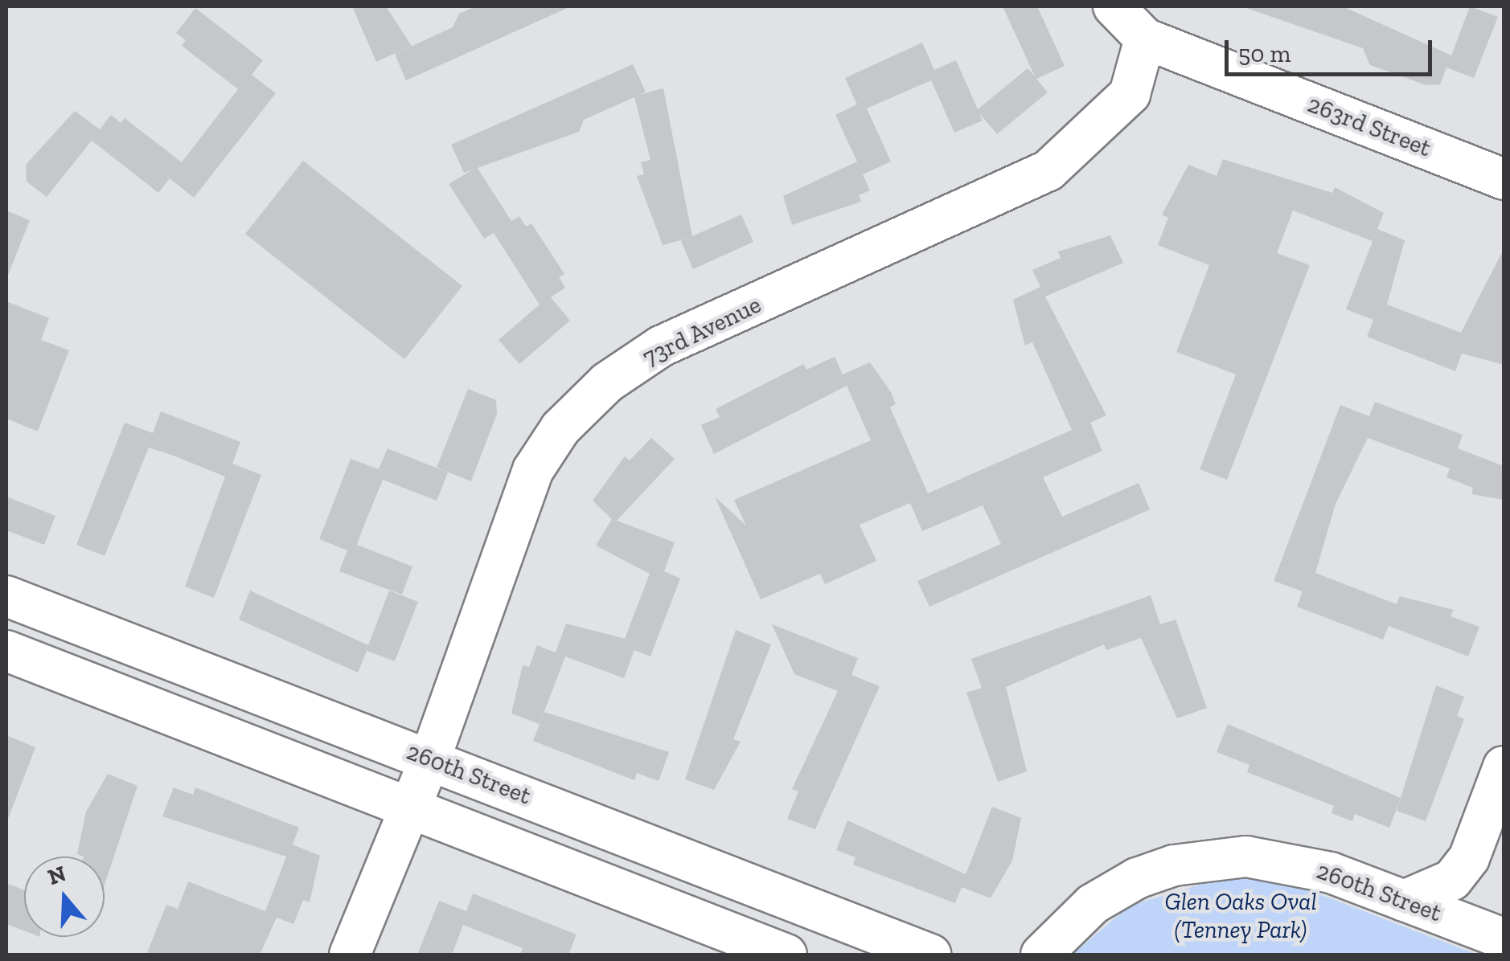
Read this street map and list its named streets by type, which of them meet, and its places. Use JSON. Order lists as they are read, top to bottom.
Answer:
{
  "streets": {
    "street": ["263rd Street", "73rd Avenue", "260th Street"]
  },
  "crossings": [
    ["263rd Street", "73rd Avenue"],
    ["73rd Avenue", "260th Street"]
  ],
  "parks": ["Glen Oaks Oval (Tenney Park)"],
  "scale_bar": "50 m",
  "north": "top"
}
